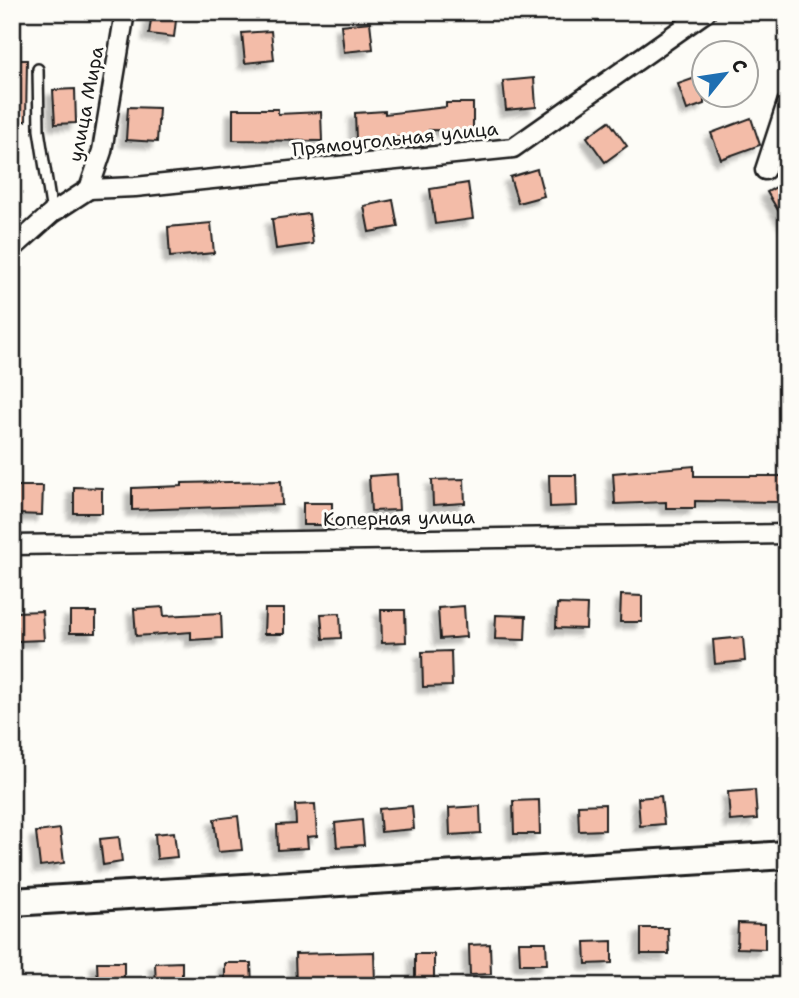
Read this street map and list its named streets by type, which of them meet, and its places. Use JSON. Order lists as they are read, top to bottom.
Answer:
{
  "streets": {
    "street": ["улица Мира", "Прямоугольная улица", "Коперная улица"]
  },
  "crossings": [
    ["улица Мира", "Прямоугольная улица"]
  ],
  "north": "top right"
}
